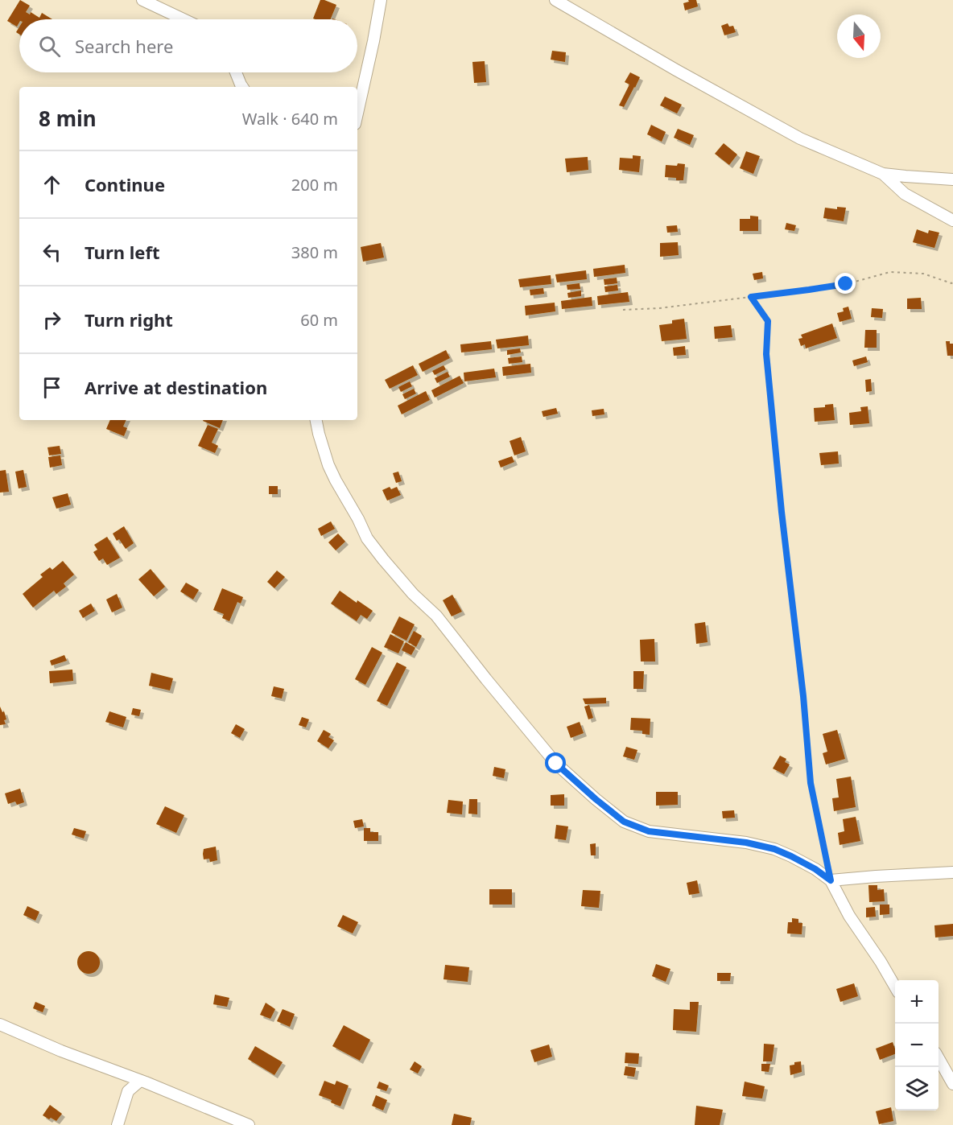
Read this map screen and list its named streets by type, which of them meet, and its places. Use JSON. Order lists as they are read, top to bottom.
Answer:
{
  "north": "bottom",
  "page": {
    "search": "Search here",
    "heading": ["8 min", "Walk · 640 m"],
    "list": [
      ["Continue", "200 m"],
      ["Turn left", "380 m"],
      ["Turn right", "60 m"],
      "Arrive at destination"
    ],
    "map_buttons": ["+", "−"]
  }
}
